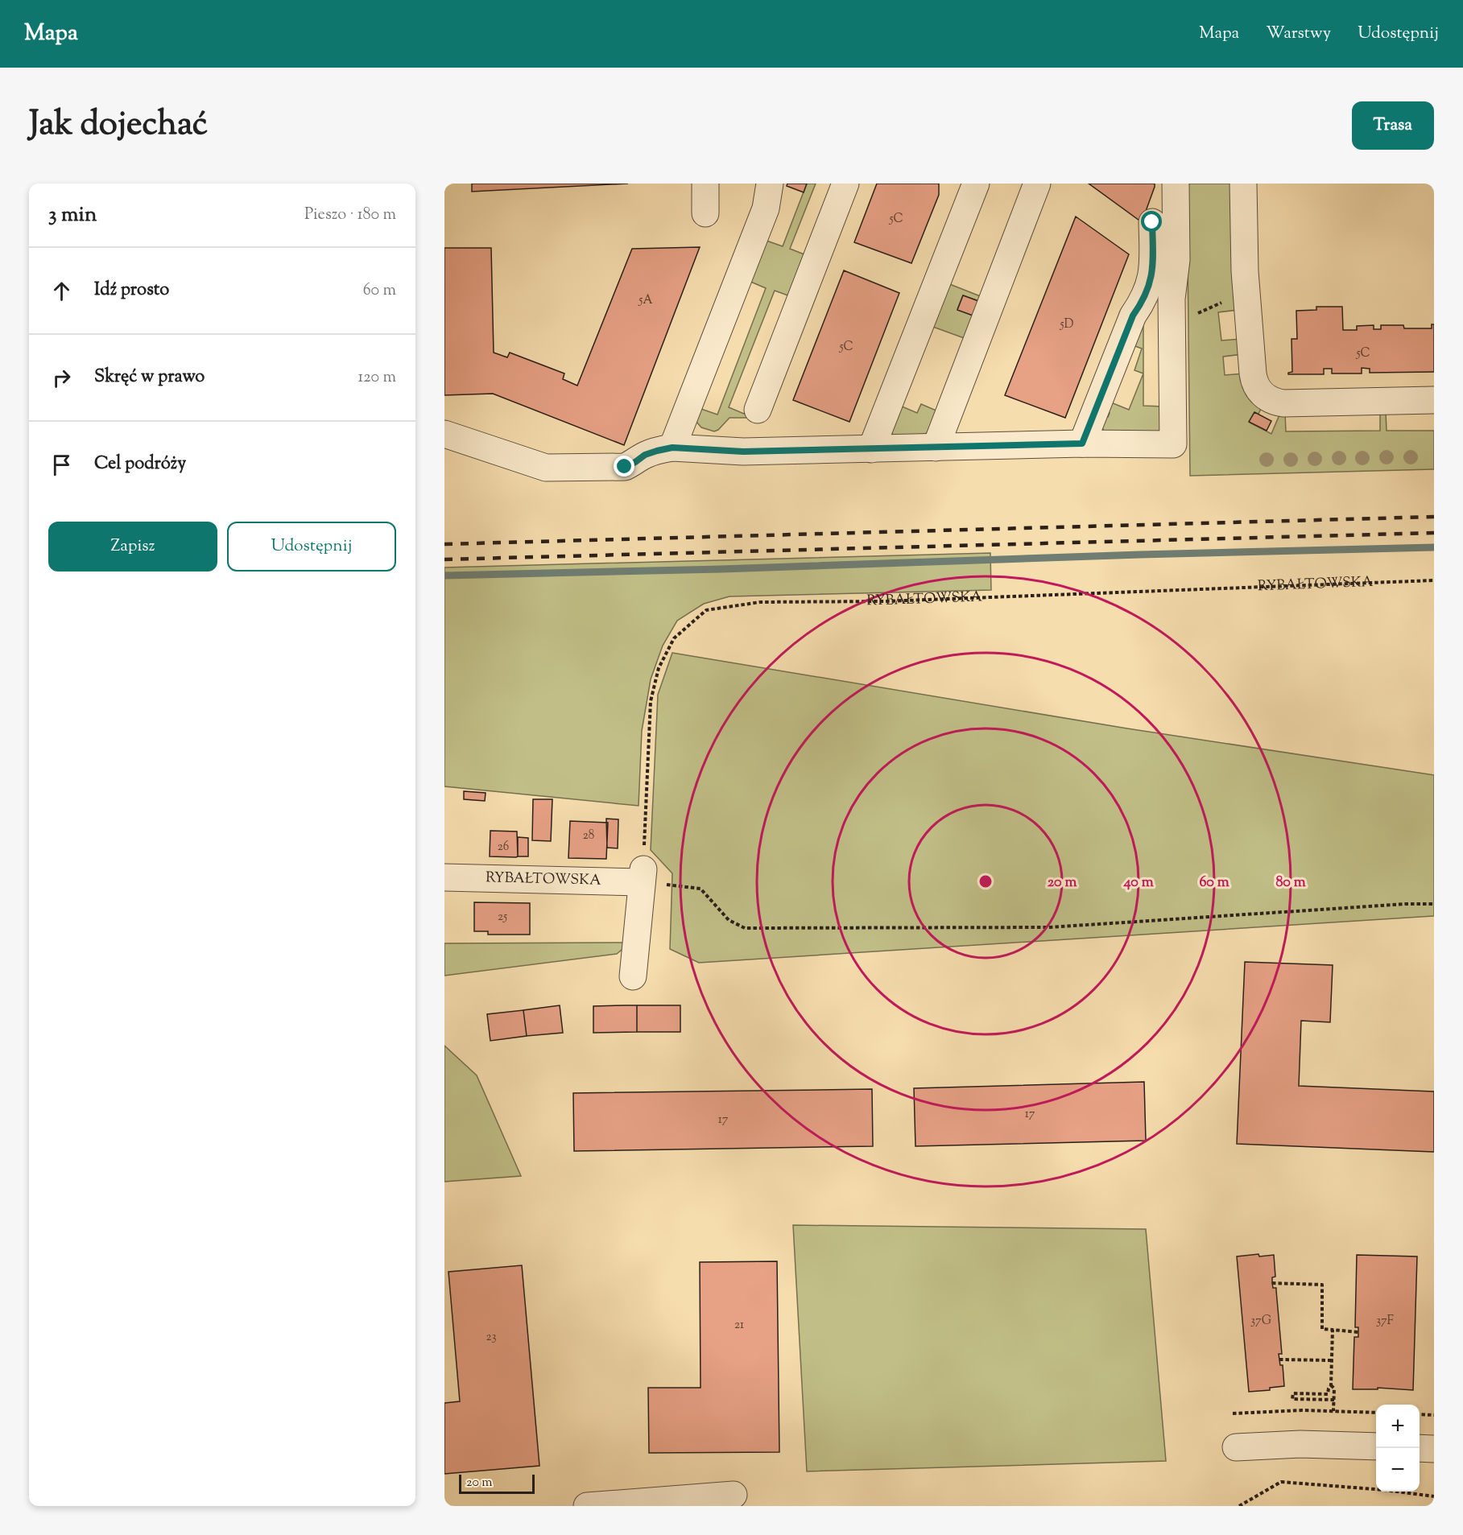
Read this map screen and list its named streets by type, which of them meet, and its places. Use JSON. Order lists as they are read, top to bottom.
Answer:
{
  "streets": {
    "street": ["RYBAŁTOWSKA"]
  },
  "house_numbers": [
    "5C",
    "5A",
    "5D",
    "5C",
    "5C",
    "28",
    "26",
    "25",
    "17",
    "17",
    "37G",
    "37F",
    "21",
    "23"
  ],
  "scale_bar": "20 m",
  "page": {
    "header": "Mapa",
    "nav": ["Mapa", "Warstwy", "Udostępnij"],
    "title": "Jak dojechać",
    "buttons": [
      "Trasa",
      ["Zapisz", "Udostępnij"]
    ],
    "heading": ["3 min", "Pieszo · 180 m"],
    "list": [
      ["Idź prosto", "60 m"],
      ["Skręć w prawo", "120 m"],
      "Cel podróży"
    ],
    "map_buttons": ["+", "−"],
    "scale": "20 m"
  },
  "rings": [
    "20 m",
    "40 m",
    "60 m",
    "80 m"
  ]
}
